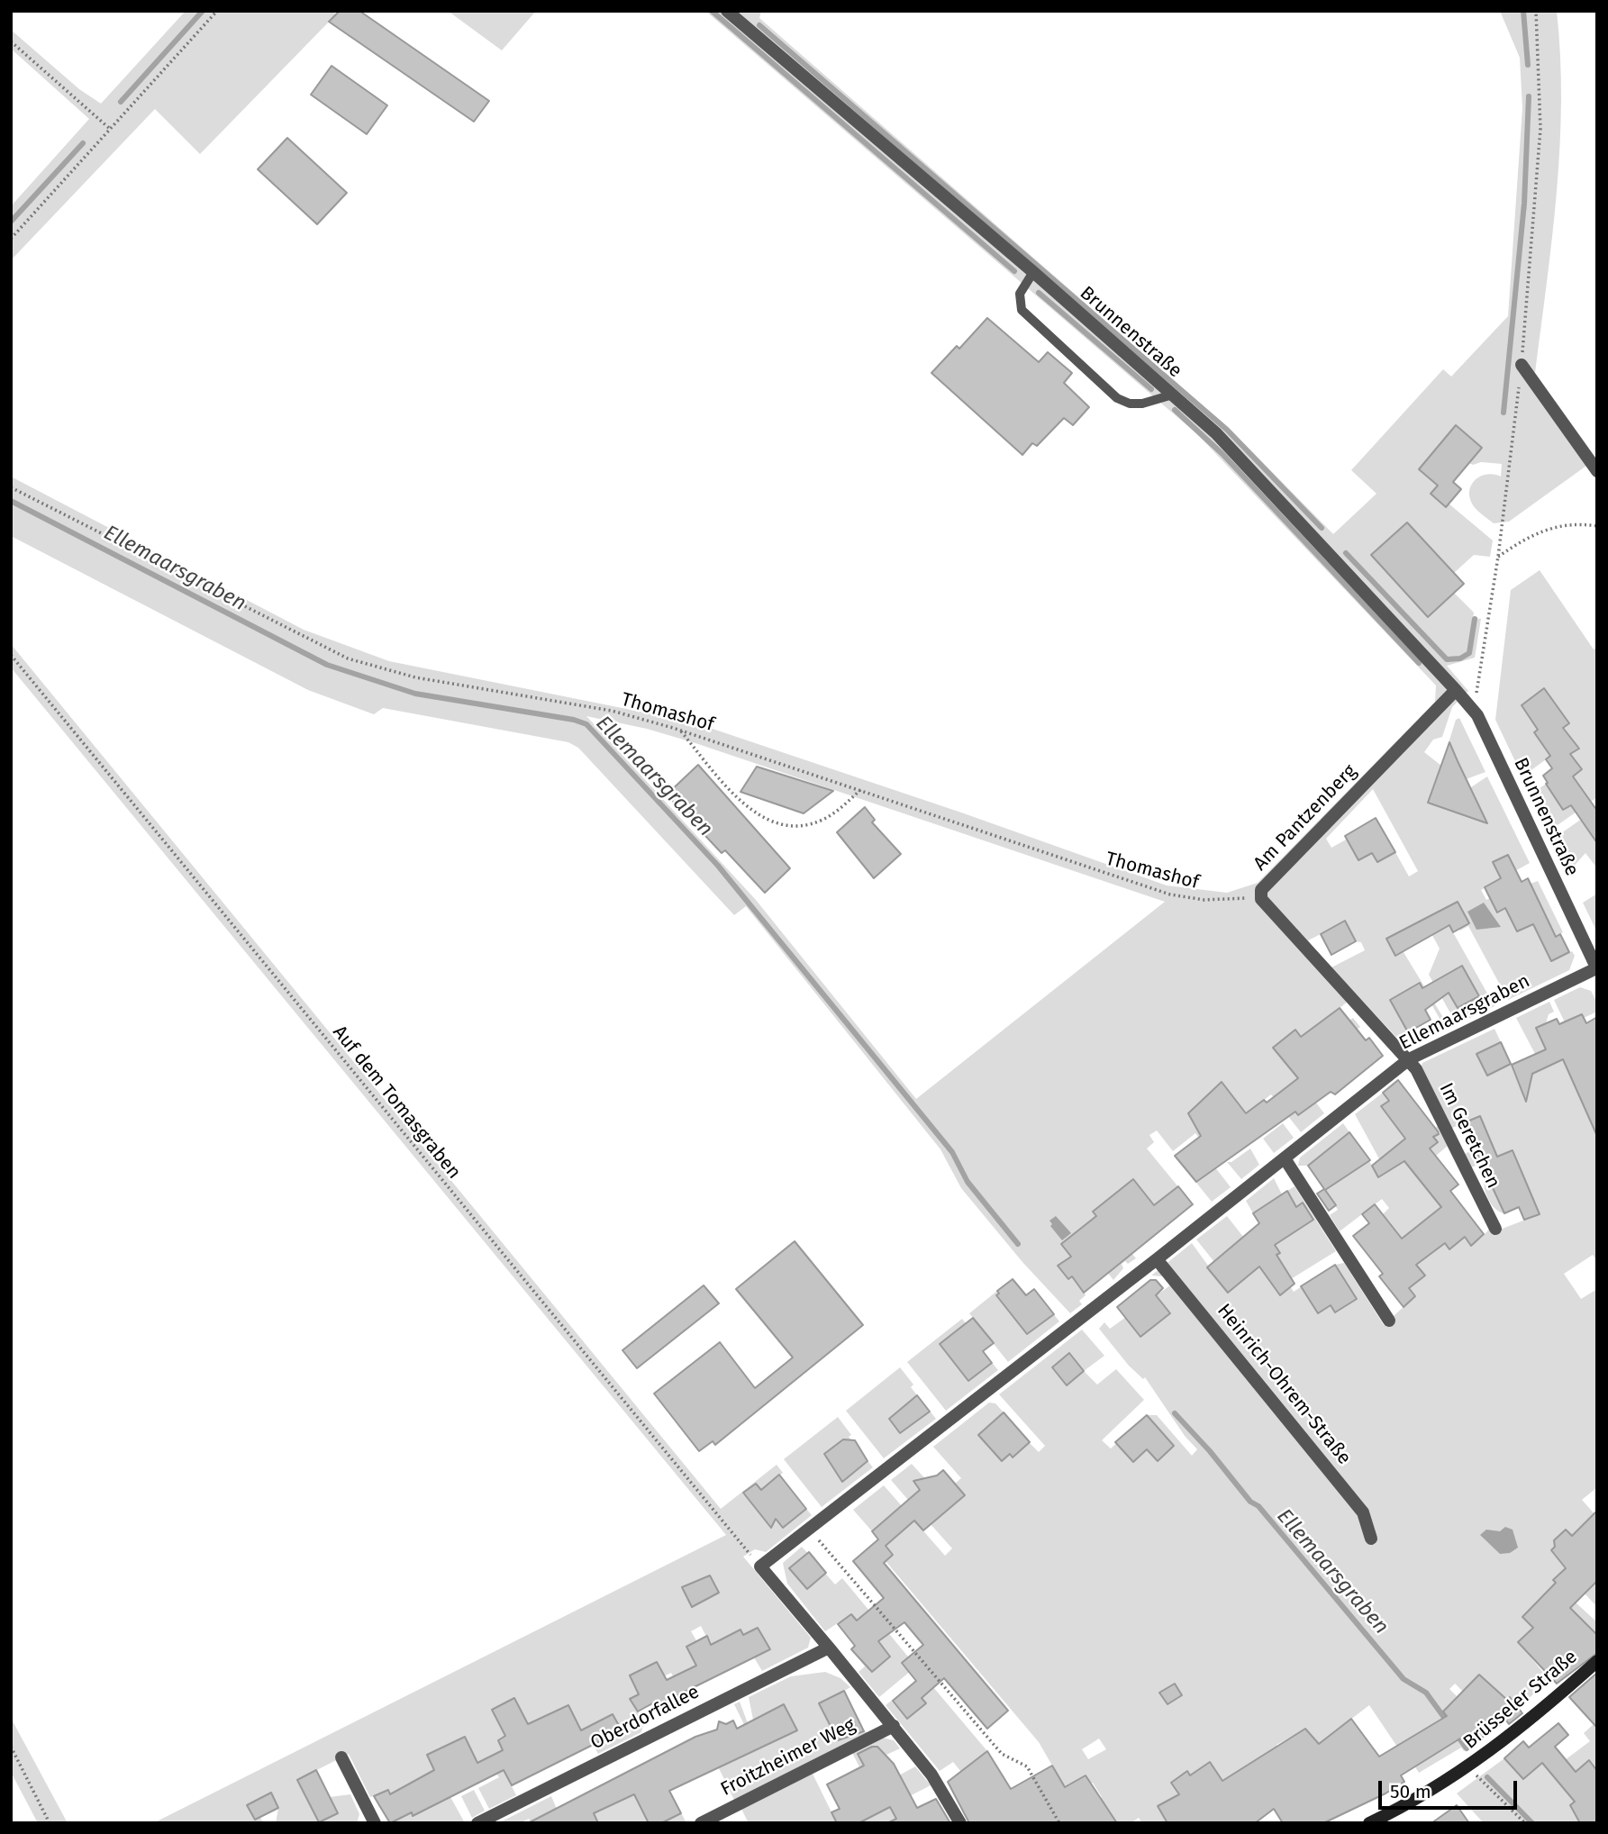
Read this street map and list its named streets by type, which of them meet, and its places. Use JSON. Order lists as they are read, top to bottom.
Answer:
{
  "streets": {
    "street": [
      "Brunnenstraße",
      "Am Pantzenberg",
      "Ellemaarsgraben",
      "Im Geretchen",
      "Heinrich-Ohrem-Straße",
      "Brüsseler Straße",
      "Oberdorfallee",
      "Froitzheimer Weg"
    ],
    "path": ["Thomashof", "Auf dem Tomasgraben"]
  },
  "crossings": [
    ["Brunnenstraße", "Am Pantzenberg"],
    ["Brunnenstraße", "Ellemaarsgraben"],
    ["Thomashof", "Am Pantzenberg"],
    ["Am Pantzenberg", "Ellemaarsgraben"],
    ["Am Pantzenberg", "Im Geretchen"],
    ["Ellemaarsgraben", "Auf dem Tomasgraben"],
    ["Ellemaarsgraben", "Im Geretchen"],
    ["Ellemaarsgraben", "Heinrich-Ohrem-Straße"]
  ],
  "water": ["Ellemaarsgraben"],
  "scale_bar": "50 m"
}
